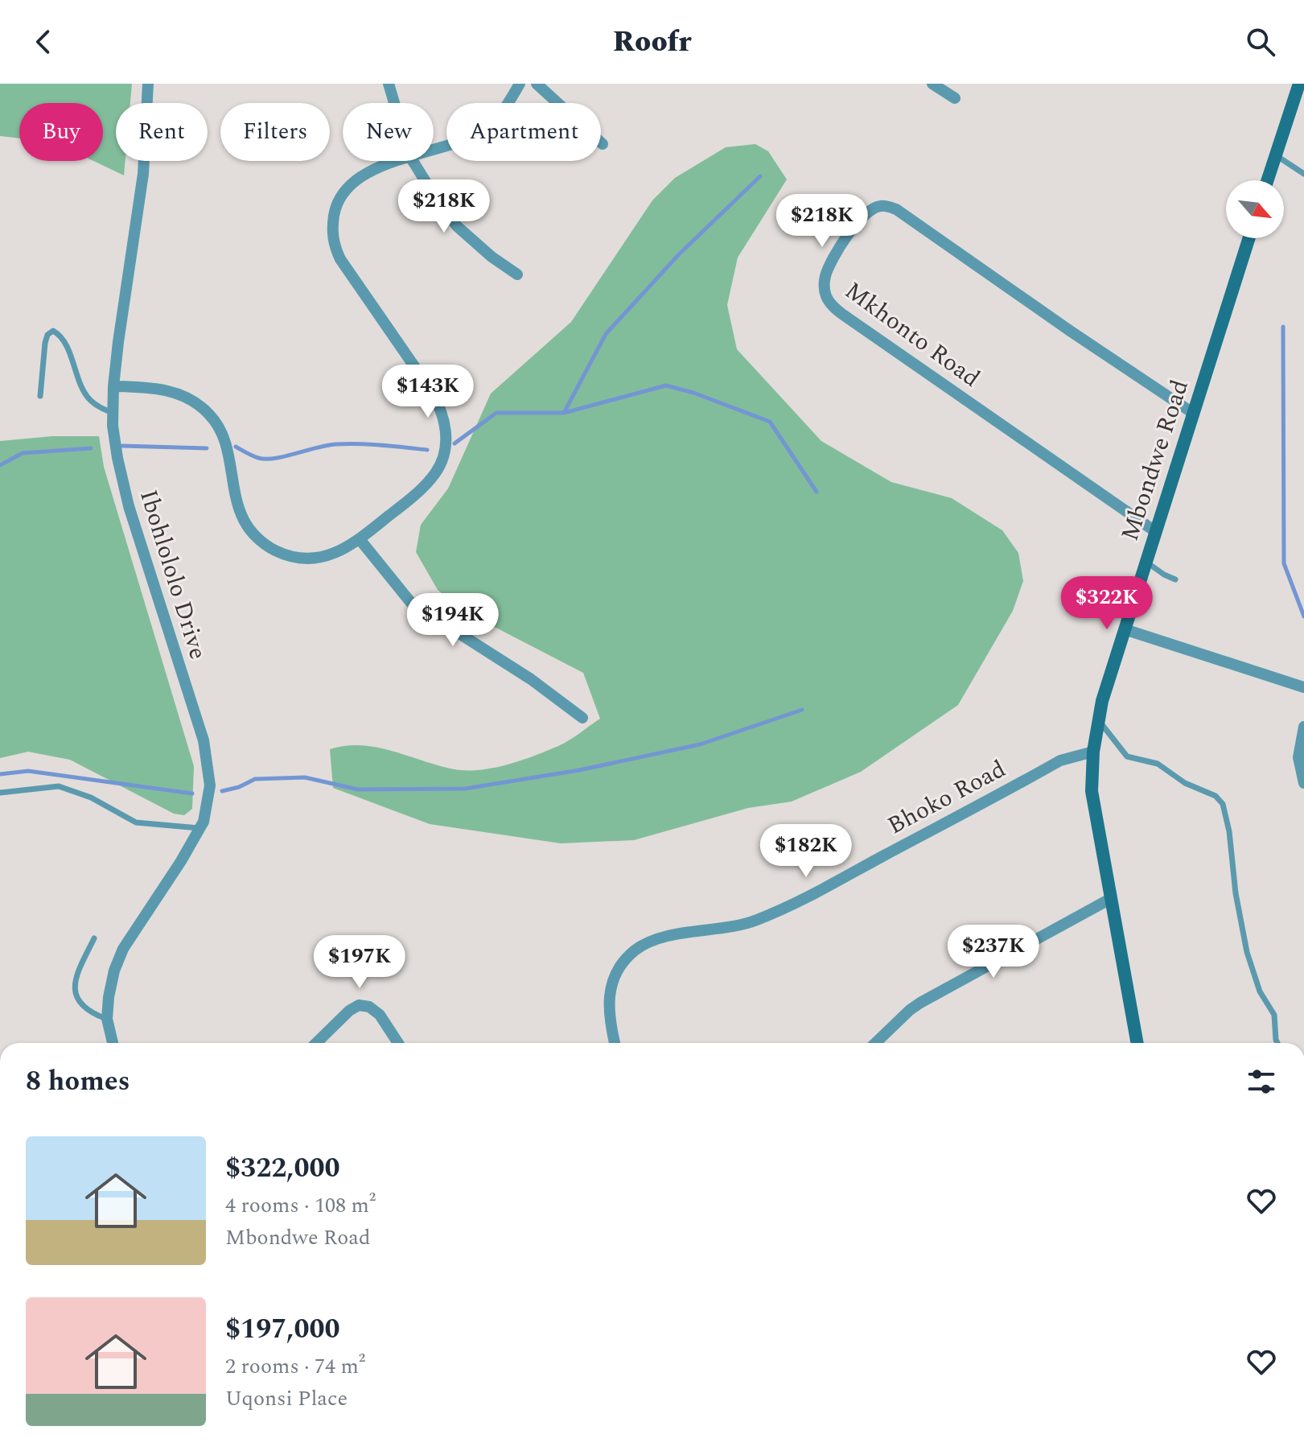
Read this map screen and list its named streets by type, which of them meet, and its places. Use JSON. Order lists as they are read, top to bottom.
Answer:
{
  "streets": {
    "street": [
      "Mkhonto Road",
      "Mbondwe Road",
      "Ibohlololo Drive",
      "Bhoko Road"
    ]
  },
  "crossings": [
    ["Mkhonto Road", "Mbondwe Road"],
    ["Mbondwe Road", "Bhoko Road"]
  ],
  "north": "bottom right",
  "page": {
    "header": "Roofr",
    "chip": [
      "Buy",
      "Rent",
      "Filters",
      "New",
      "Apartment"
    ],
    "price": [
      "$218K",
      "$218K",
      "$143K",
      "$322K",
      "$194K",
      "$182K",
      "$237K",
      "$197K"
    ],
    "heading": "8 homes",
    "list": [
      {
        "name": "$322,000",
        "note": "4 rooms · 108 m² · Mbondwe Road"
      },
      {
        "name": "$197,000",
        "note": "2 rooms · 74 m² · Uqonsi Place"
      }
    ]
  }
}
